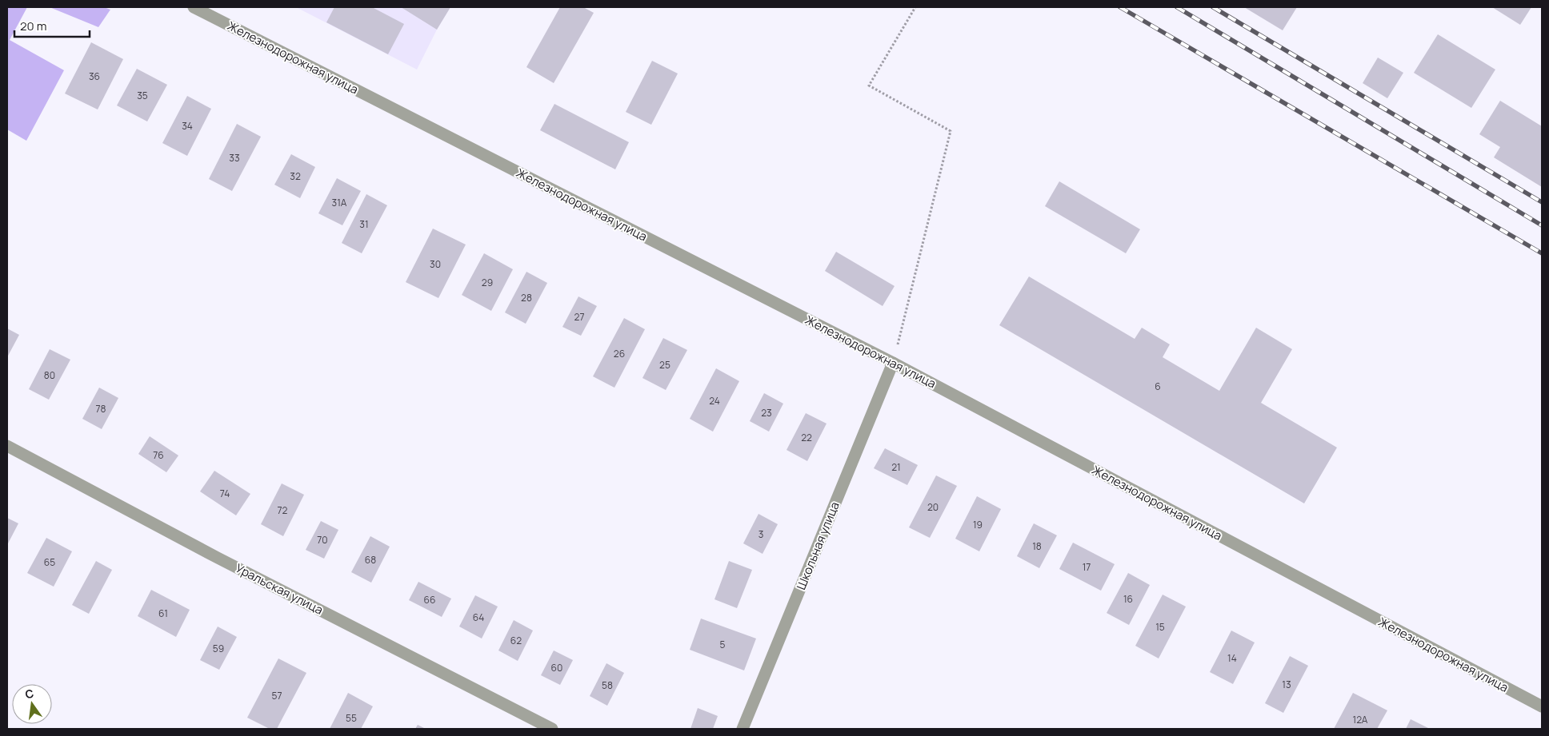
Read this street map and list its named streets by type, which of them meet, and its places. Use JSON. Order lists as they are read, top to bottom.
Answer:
{
  "streets": {
    "street": ["Железнодорожная улица", "Школьная улица", "Уральская улица"]
  },
  "crossings": [
    ["Железнодорожная улица", "Школьная улица"]
  ],
  "house_numbers": [
    "36",
    "35",
    "34",
    "33",
    "32",
    "31А",
    "31",
    "30",
    "29",
    "28",
    "27",
    "26",
    "25",
    "80",
    "6",
    "24",
    "78",
    "23",
    "22",
    "76",
    "21",
    "74",
    "20",
    "72",
    "19",
    "3",
    "70",
    "18",
    "68",
    "65",
    "17",
    "16",
    "66",
    "61",
    "64",
    "15",
    "62",
    "5",
    "59",
    "14",
    "60",
    "13",
    "58",
    "57",
    "55",
    "12А"
  ],
  "scale_bar": "20 m",
  "north": "top"
}
